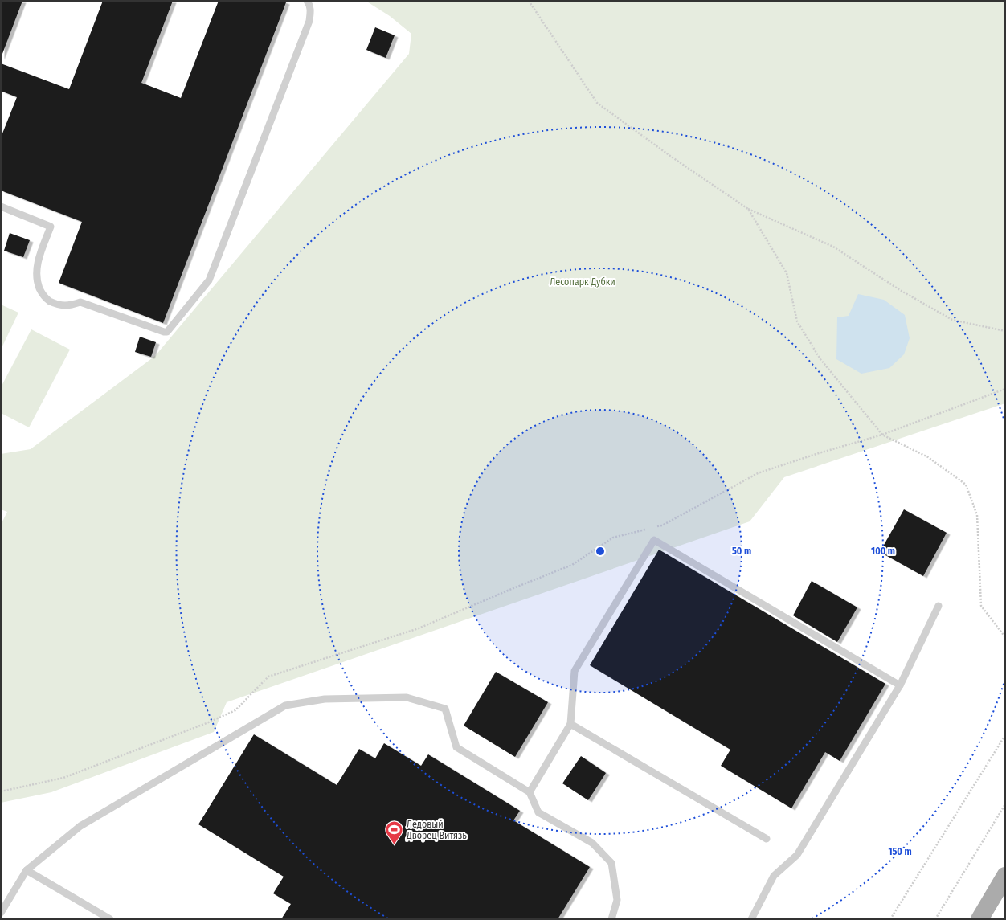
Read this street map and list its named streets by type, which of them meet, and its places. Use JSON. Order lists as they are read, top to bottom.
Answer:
{
  "parks": ["Лесопарк Дубки"],
  "places": {
    "sports": ["Ледовый Дворец Витязь"]
  },
  "rings": ["50 m", "100 m", "150 m"]
}
